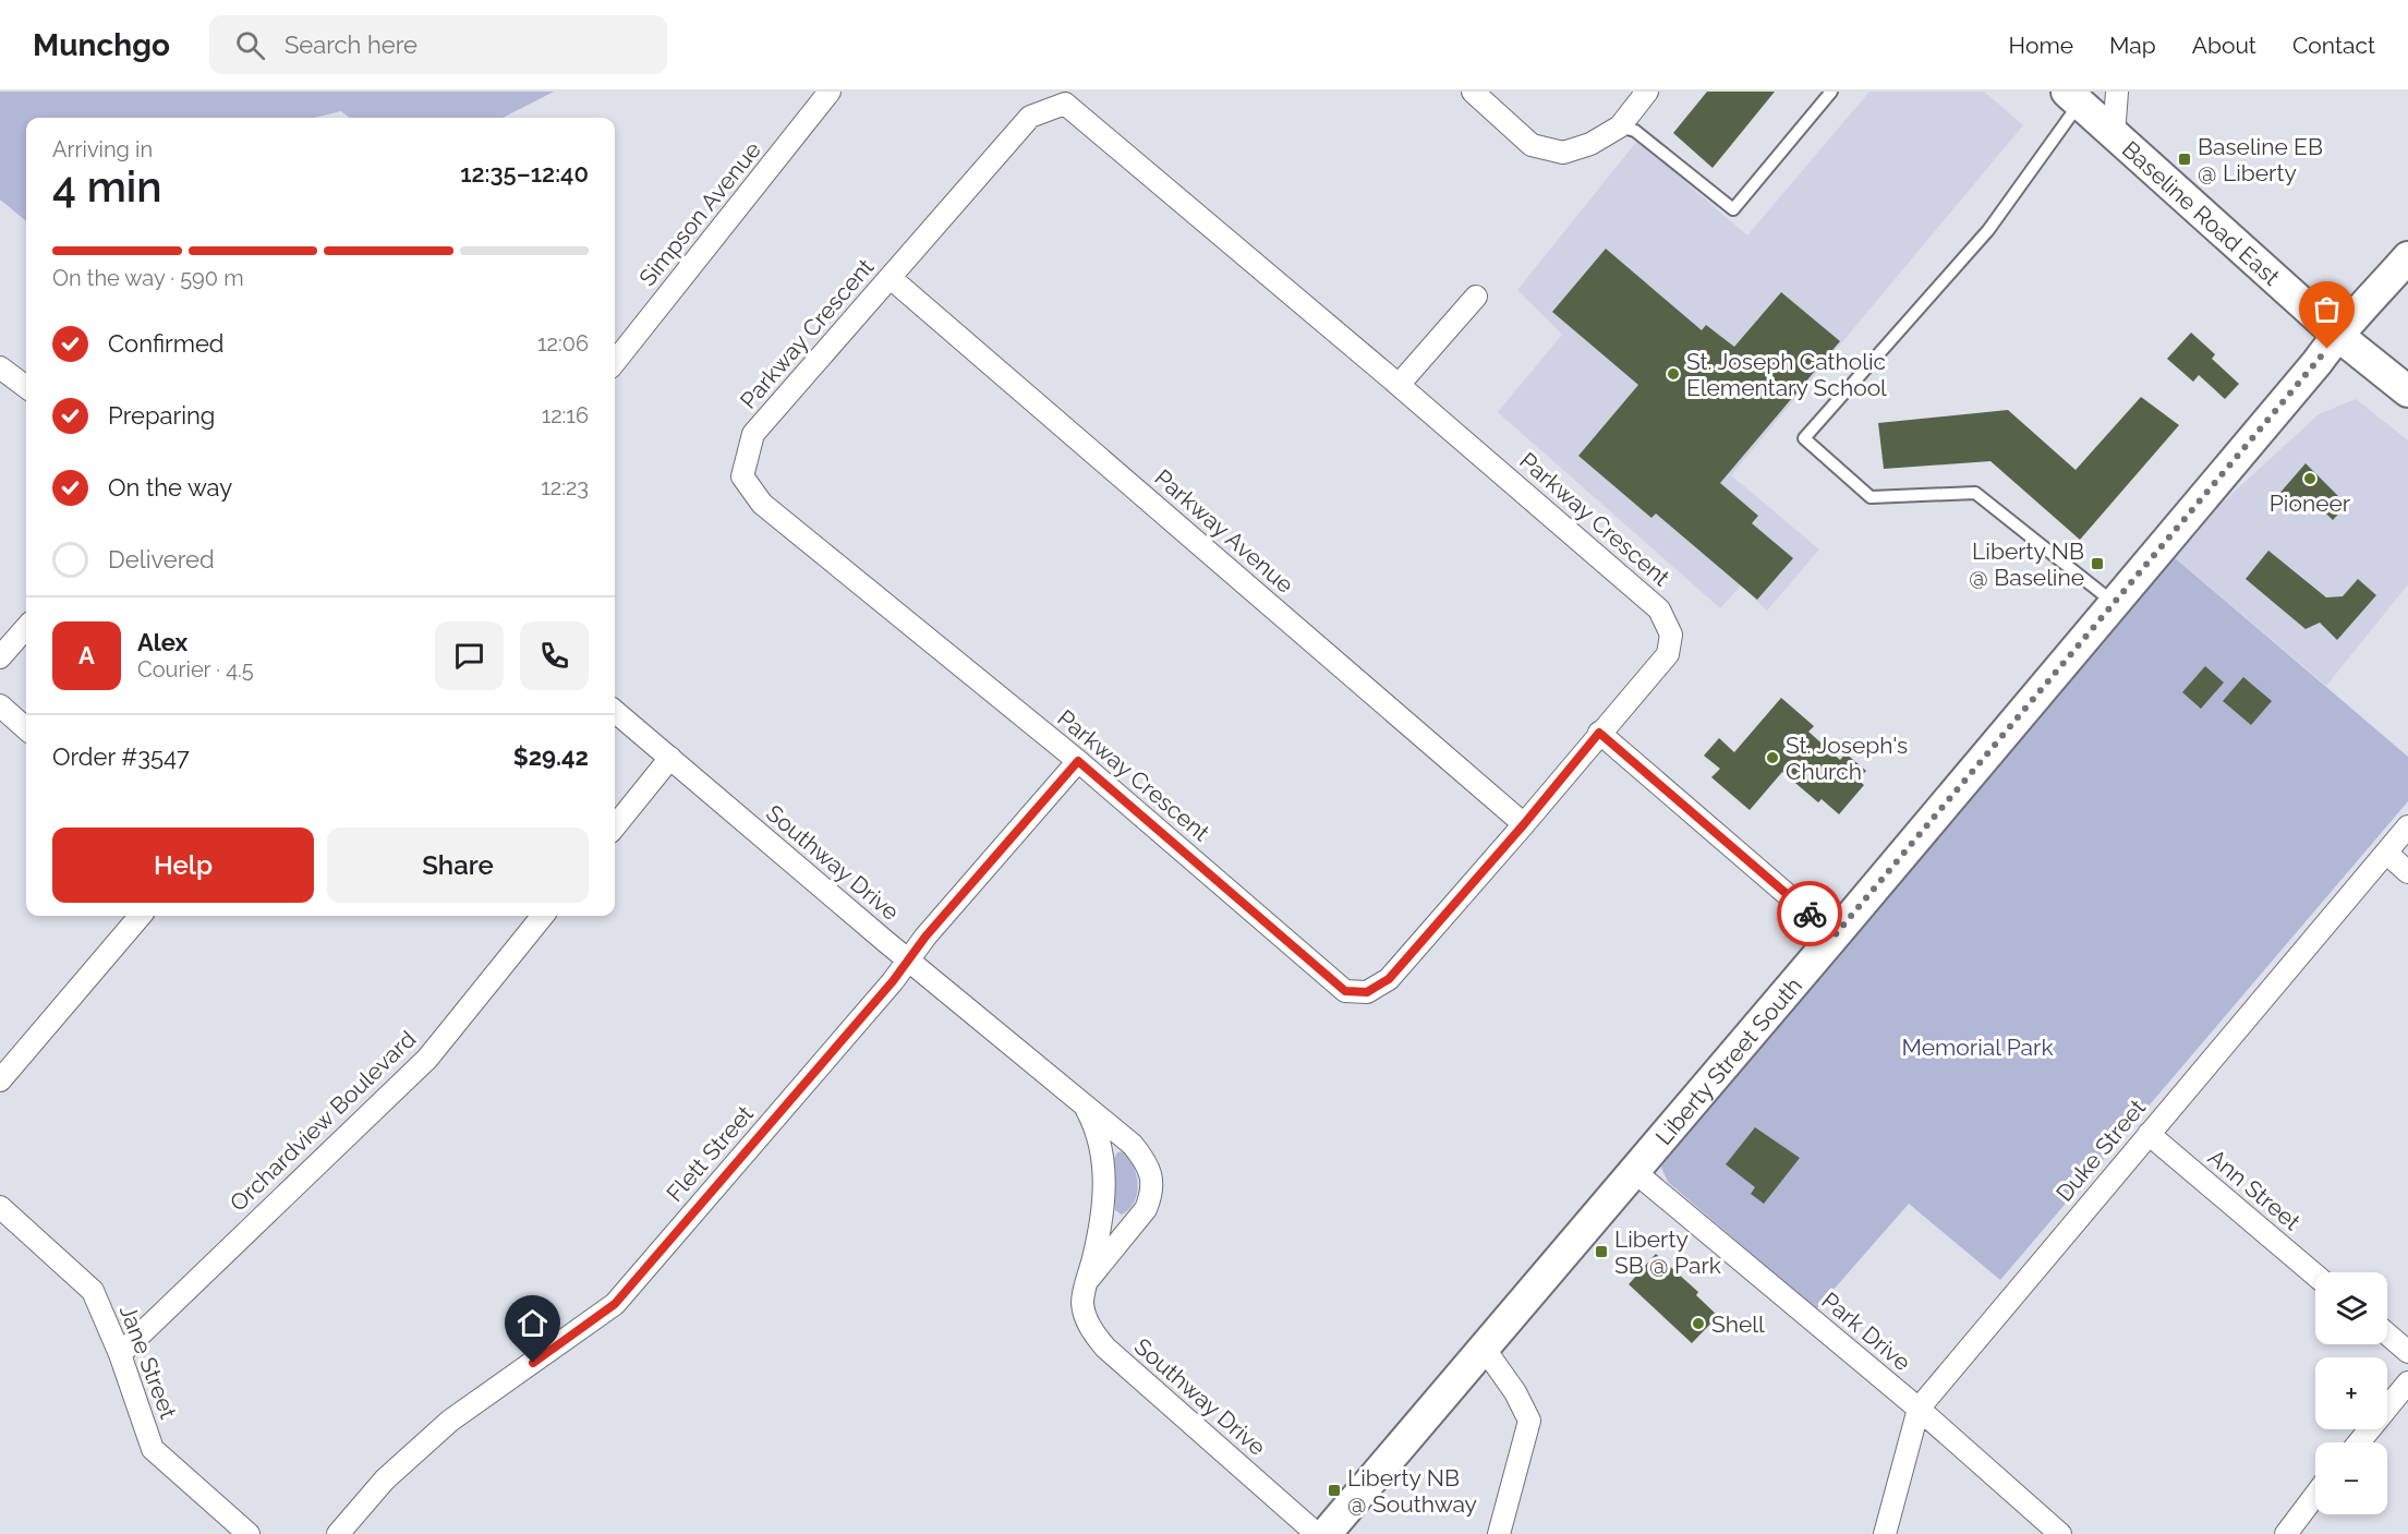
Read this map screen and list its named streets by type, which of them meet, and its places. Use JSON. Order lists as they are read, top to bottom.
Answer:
{
  "streets": {
    "main road": ["Baseline Road East", "Liberty Street South"],
    "street": [
      "Simpson Avenue",
      "Parkway Crescent",
      "Parkway Avenue",
      "Southway Drive",
      "Orchardview Boulevard",
      "Duke Street",
      "Flett Street",
      "Ann Street",
      "Park Drive",
      "Jane Street"
    ]
  },
  "crossings": [
    ["Baseline Road East", "Liberty Street South"],
    ["Parkway Crescent", "Parkway Avenue"],
    ["Parkway Crescent", "Flett Street"],
    ["Southway Drive", "Flett Street"],
    ["Liberty Street South", "Park Drive"],
    ["Orchardview Boulevard", "Jane Street"],
    ["Duke Street", "Ann Street"],
    ["Duke Street", "Park Drive"]
  ],
  "parks": ["Memorial Park"],
  "places": {
    "transit": [
      "Baseline EB @ Liberty",
      "Liberty NB @ Baseline",
      "Liberty SB @ Park",
      "Liberty NB @ Southway"
    ],
    "other": [
      "St. Joseph Catholic Elementary School",
      "Pioneer",
      "St. Joseph's Church",
      "Shell"
    ]
  },
  "page": {
    "header": "Munchgo",
    "search": "Search here",
    "nav": [
      "Home",
      "Map",
      "About",
      "Contact"
    ],
    "heading": ["4 min", "Arriving in", "12:35–12:40"],
    "panel": [
      "Alex",
      "Courier · 4.5",
      "Order #3547",
      "$29.42"
    ],
    "bar": "On the way · 590 m",
    "list": [
      ["Confirmed", "12:06"],
      ["Preparing", "12:16"],
      ["On the way", "12:23"],
      "Delivered"
    ],
    "round": "A",
    "buttons": ["Help", "Share"],
    "map_buttons": ["+", "−"]
  }
}
